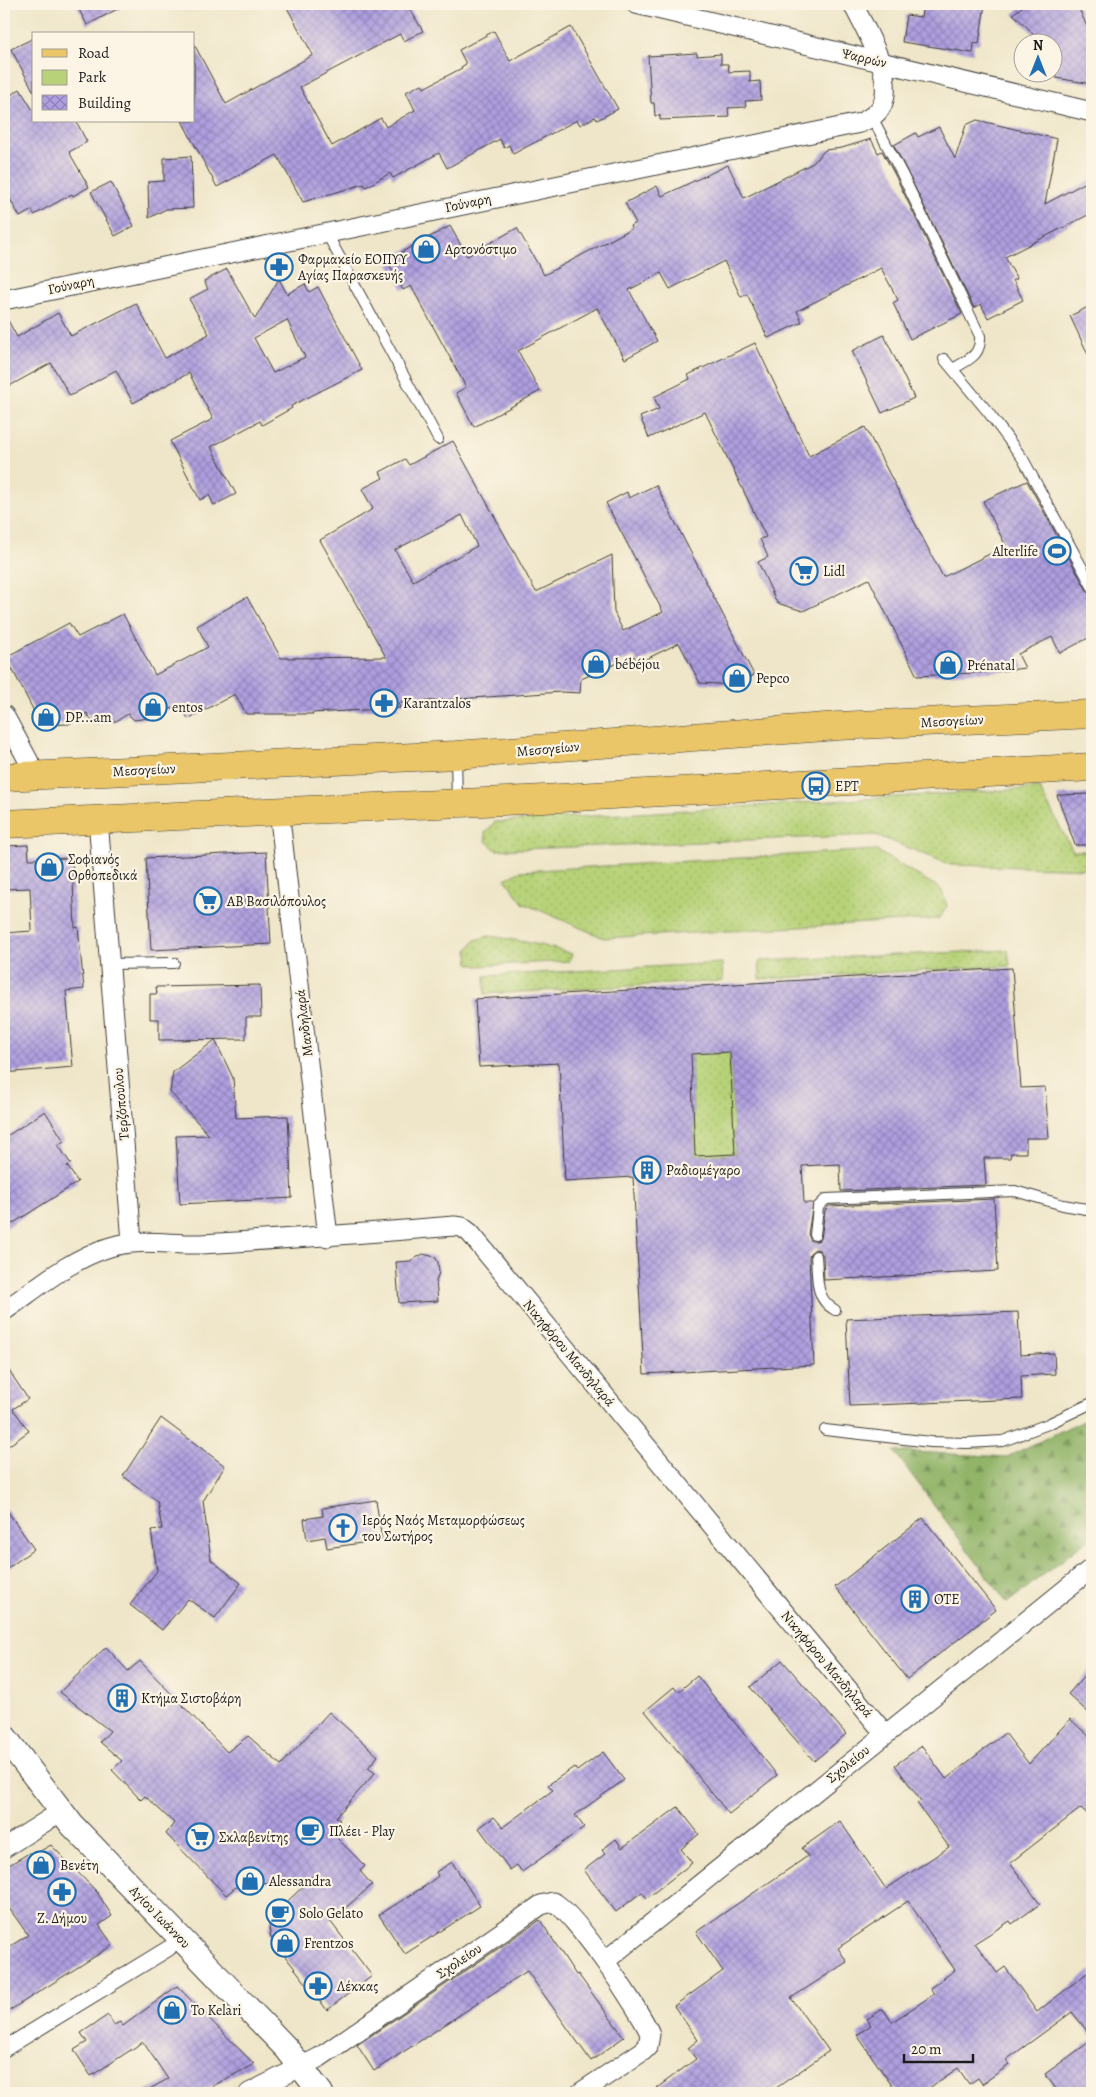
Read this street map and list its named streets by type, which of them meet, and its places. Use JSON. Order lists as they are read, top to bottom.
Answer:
{
  "streets": {
    "main road": ["Μεσογείων"],
    "street": [
      "Ψαρρών",
      "Γούναρη",
      "Μανδηλαρά",
      "Τερζόπουλου",
      "Νικηφόρου Μανδηλαρά",
      "Σχολείου",
      "Αγίου Ιωάννου"
    ]
  },
  "crossings": [
    ["Μανδηλαρά", "Νικηφόρου Μανδηλαρά"],
    ["Τερζόπουλου", "Νικηφόρου Μανδηλαρά"],
    ["Νικηφόρου Μανδηλαρά", "Σχολείου"],
    ["Σχολείου", "Αγίου Ιωάννου"]
  ],
  "places": {
    "shop": [
      "Αρτονόστιμο",
      "bébéjou",
      "Prénatal",
      "Pepco",
      "entos",
      "DP...am",
      "Σοφιανός Ορθοπεδικά",
      "Βενέτη",
      "Alessandra",
      "Frentzos",
      "To Kelari"
    ],
    "pharmacy": [
      "Φαρμακείο ΕΟΠΥΥ Αγίας Παρασκευής",
      "Karantzalos",
      "Ζ. Δήμου",
      "Λέκκας"
    ],
    "sports": ["Alterlife"],
    "supermarket": ["Lidl", "ΑΒ Βασιλόπουλος", "Σκλαβενίτης"],
    "bus stop": ["ΕΡΤ"],
    "building": ["Ραδιομέγαρο", "ΟΤΕ", "Κτήμα Σιστοβάρη"],
    "church": ["Ιερός Ναός Μεταμορφώσεως του Σωτήρος"],
    "cafe": ["Πλέει - Play", "Solo Gelato"]
  },
  "legend": ["Road", "Park", "Building"],
  "scale_bar": "20 m",
  "north": "top"
}
